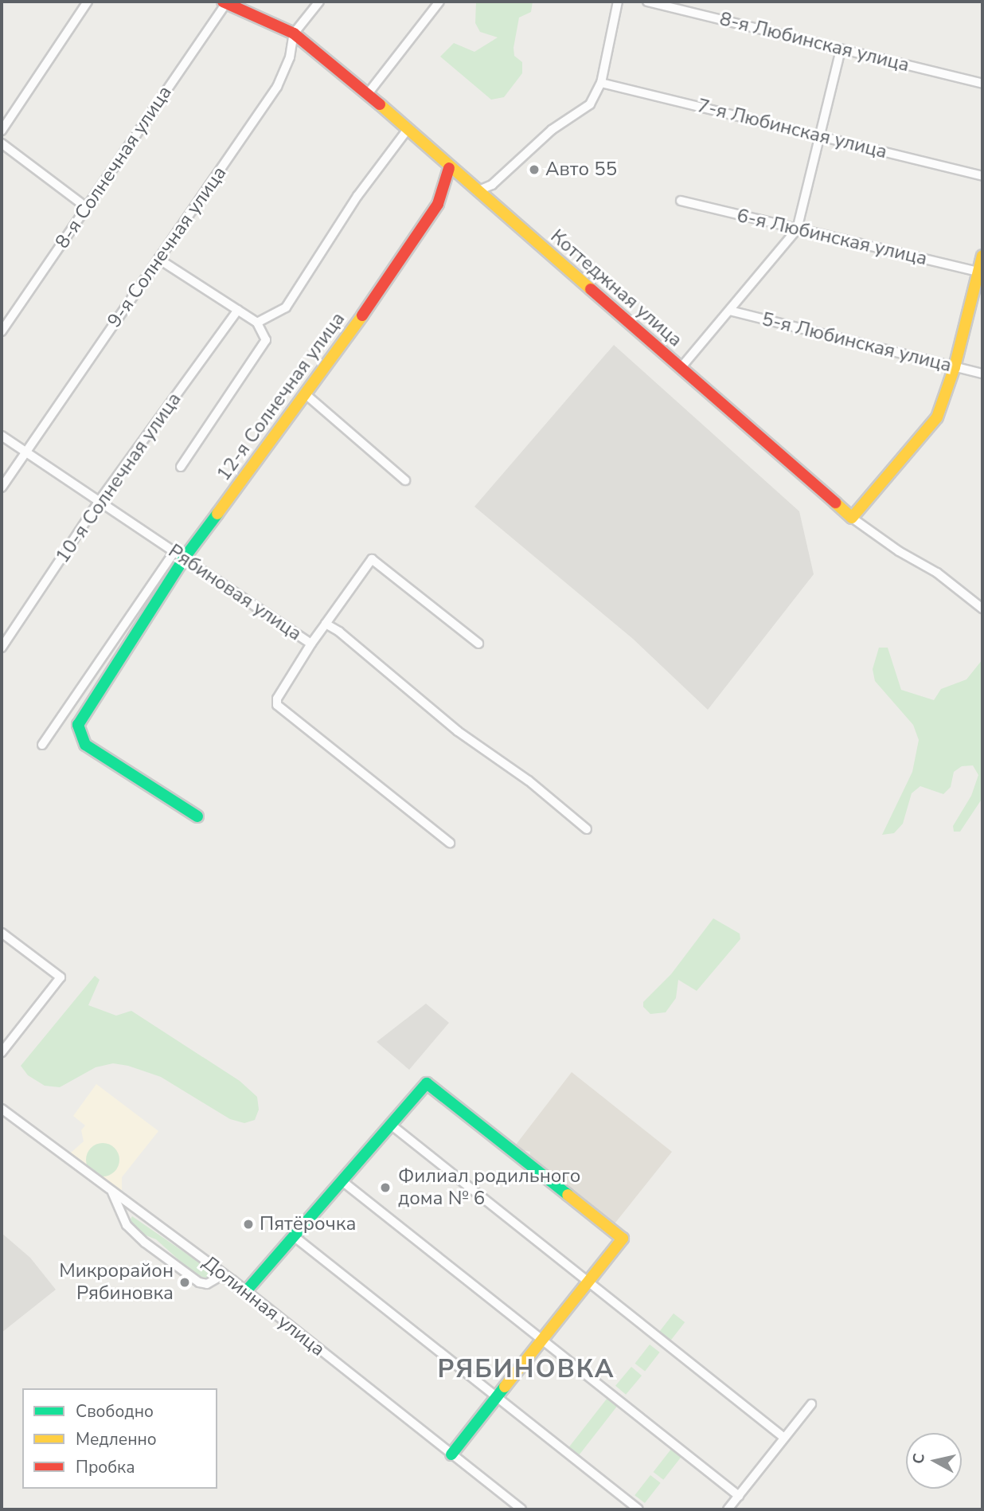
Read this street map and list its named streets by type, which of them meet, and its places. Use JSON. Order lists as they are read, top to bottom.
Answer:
{
  "streets": {
    "street": [
      "8-я Любинская улица",
      "7-я Любинская улица",
      "8-я Солнечная улица",
      "6-я Любинская улица",
      "9-я Солнечная улица",
      "Коттеджная улица",
      "5-я Любинская улица",
      "12-я Солнечная улица",
      "10-я Солнечная улица",
      "Рябиновая улица",
      "Долинная улица"
    ]
  },
  "crossings": [
    ["8-я Солнечная улица", "Коттеджная улица"],
    ["9-я Солнечная улица", "Коттеджная улица"],
    ["9-я Солнечная улица", "Рябиновая улица"],
    ["Коттеджная улица", "12-я Солнечная улица"],
    ["12-я Солнечная улица", "Рябиновая улица"],
    ["10-я Солнечная улица", "Рябиновая улица"]
  ],
  "districts": ["РЯБИНОВКА"],
  "places": [
    "Авто 55",
    "Филиал родильного дома № 6",
    "Пятёрочка",
    "Микрорайон Рябиновка"
  ],
  "legend": ["Свободно", "Медленно", "Пробка"],
  "north": "left"
}
